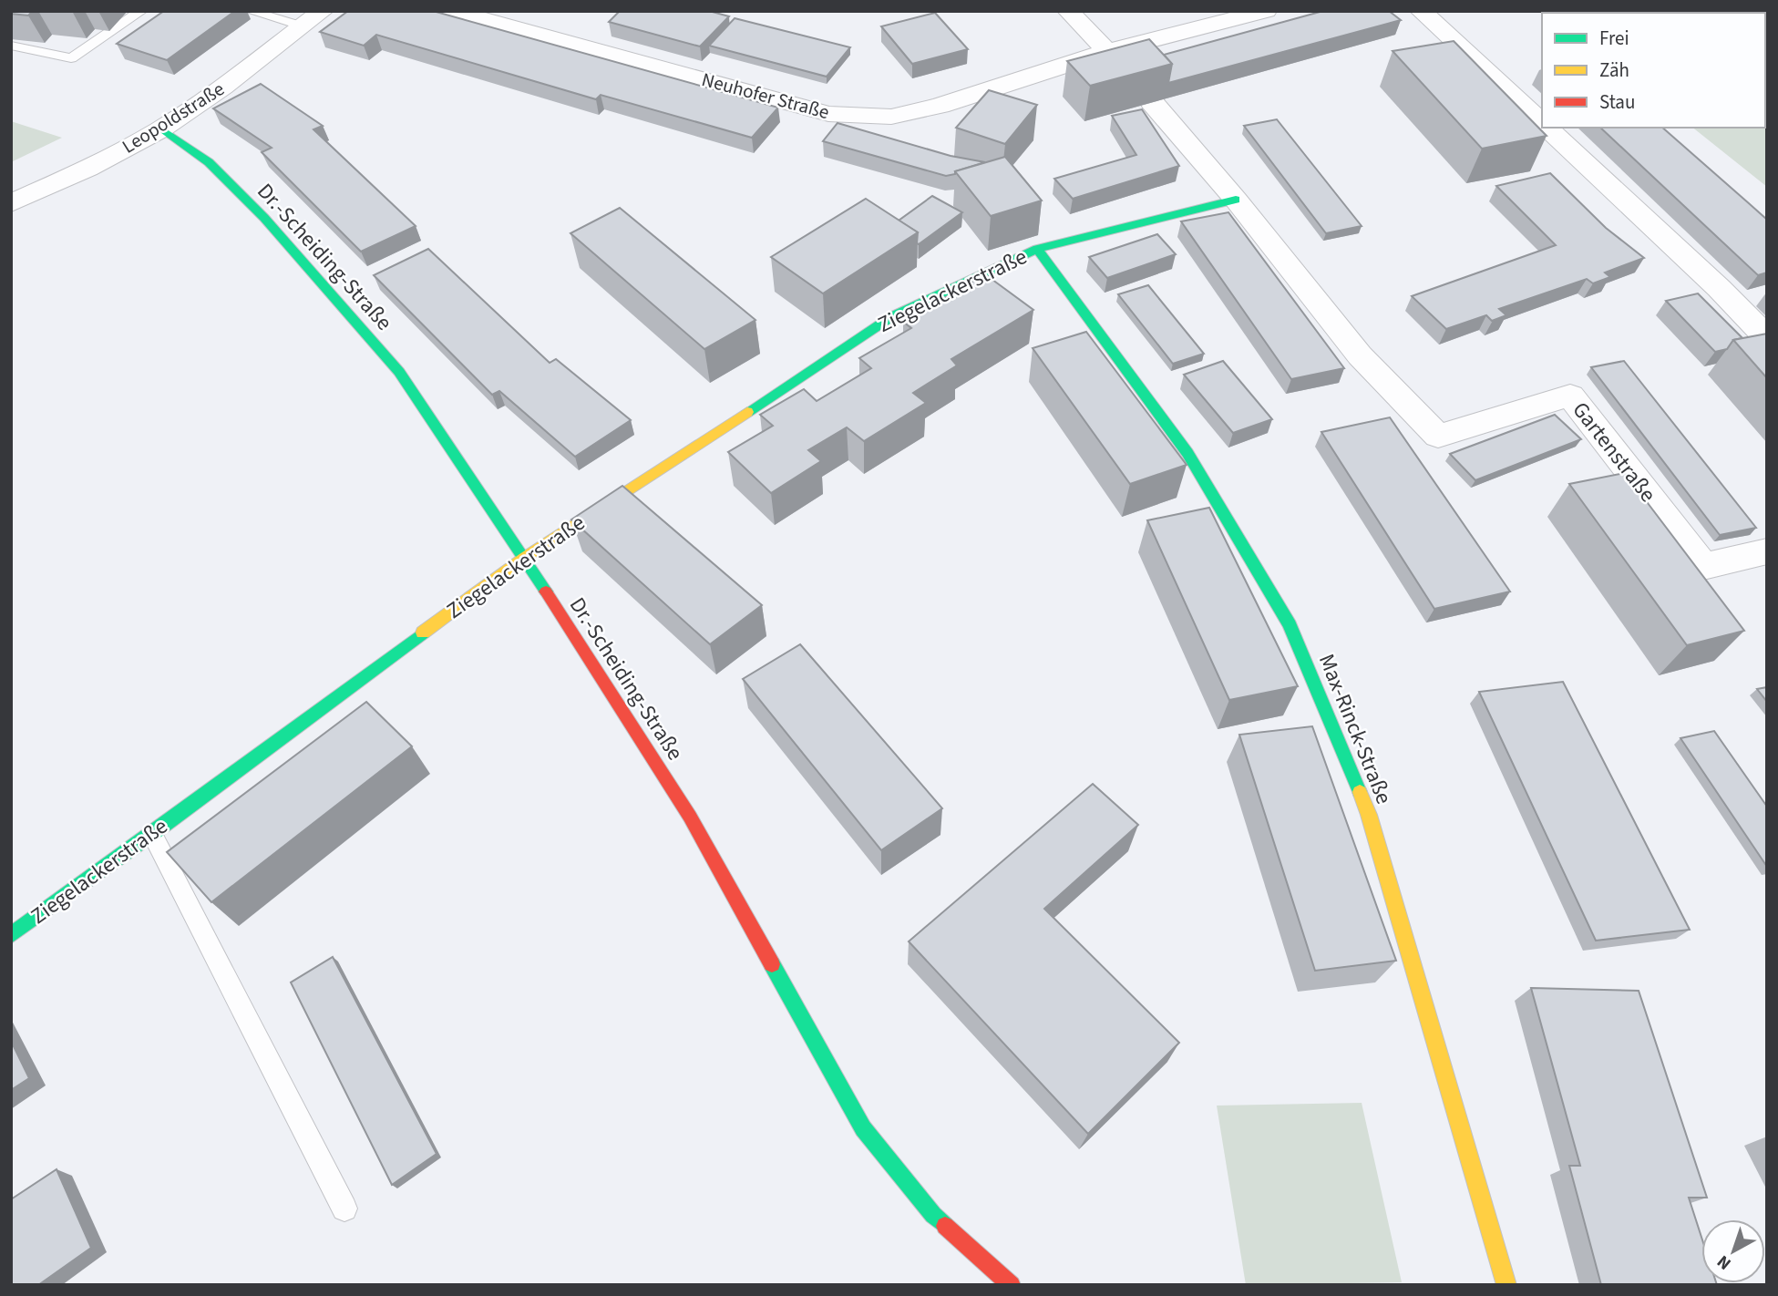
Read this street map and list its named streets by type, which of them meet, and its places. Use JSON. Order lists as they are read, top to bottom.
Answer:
{
  "streets": {
    "street": [
      "Neuhofer Straße",
      "Leopoldstraße",
      "Dr.-Scheiding-Straße",
      "Ziegelackerstraße",
      "Gartenstraße",
      "Max-Rinck-Straße"
    ]
  },
  "crossings": [
    ["Leopoldstraße", "Dr.-Scheiding-Straße"],
    ["Dr.-Scheiding-Straße", "Ziegelackerstraße"],
    ["Ziegelackerstraße", "Gartenstraße"],
    ["Ziegelackerstraße", "Max-Rinck-Straße"]
  ],
  "legend": ["Frei", "Zäh", "Stau"],
  "north": "bottom left"
}
